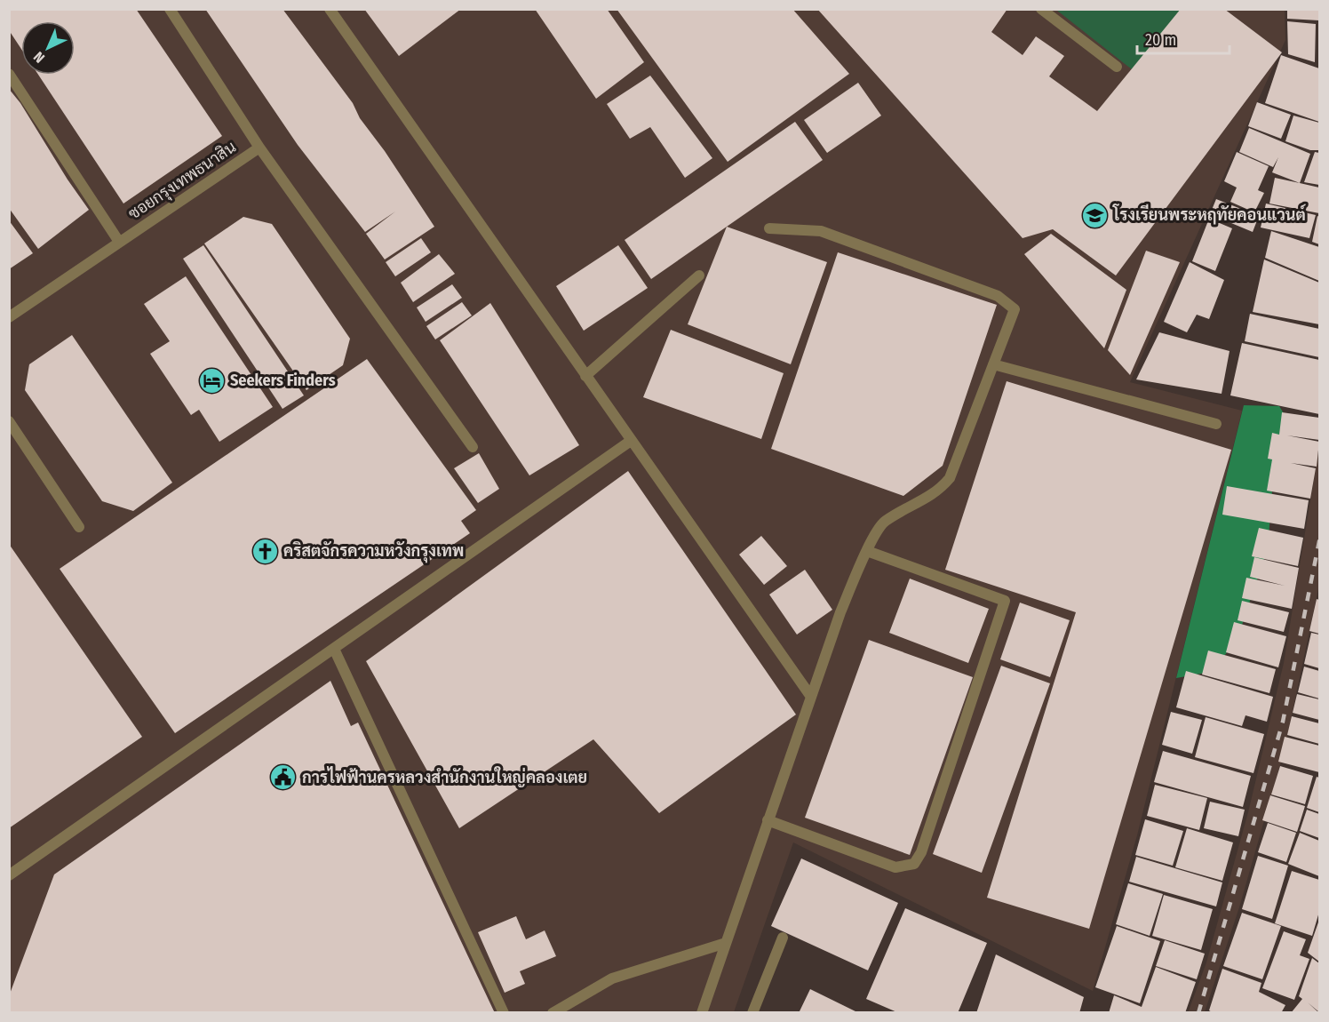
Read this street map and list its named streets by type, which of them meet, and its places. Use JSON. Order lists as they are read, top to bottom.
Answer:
{
  "streets": {
    "street": ["ซอยกรุงเทพธนาสิน"]
  },
  "places": {
    "school or university": ["โรงเรียนพระหฤทัยคอนแวนต์"],
    "hotel": ["Seekers Finders"],
    "church": ["คริสตจักรความหวังกรุงเทพ"],
    "public building": ["การไฟฟ้านครหลวงสำนักงานใหญ่คลองเตย"]
  },
  "scale_bar": "20 m",
  "north": "bottom left"
}
